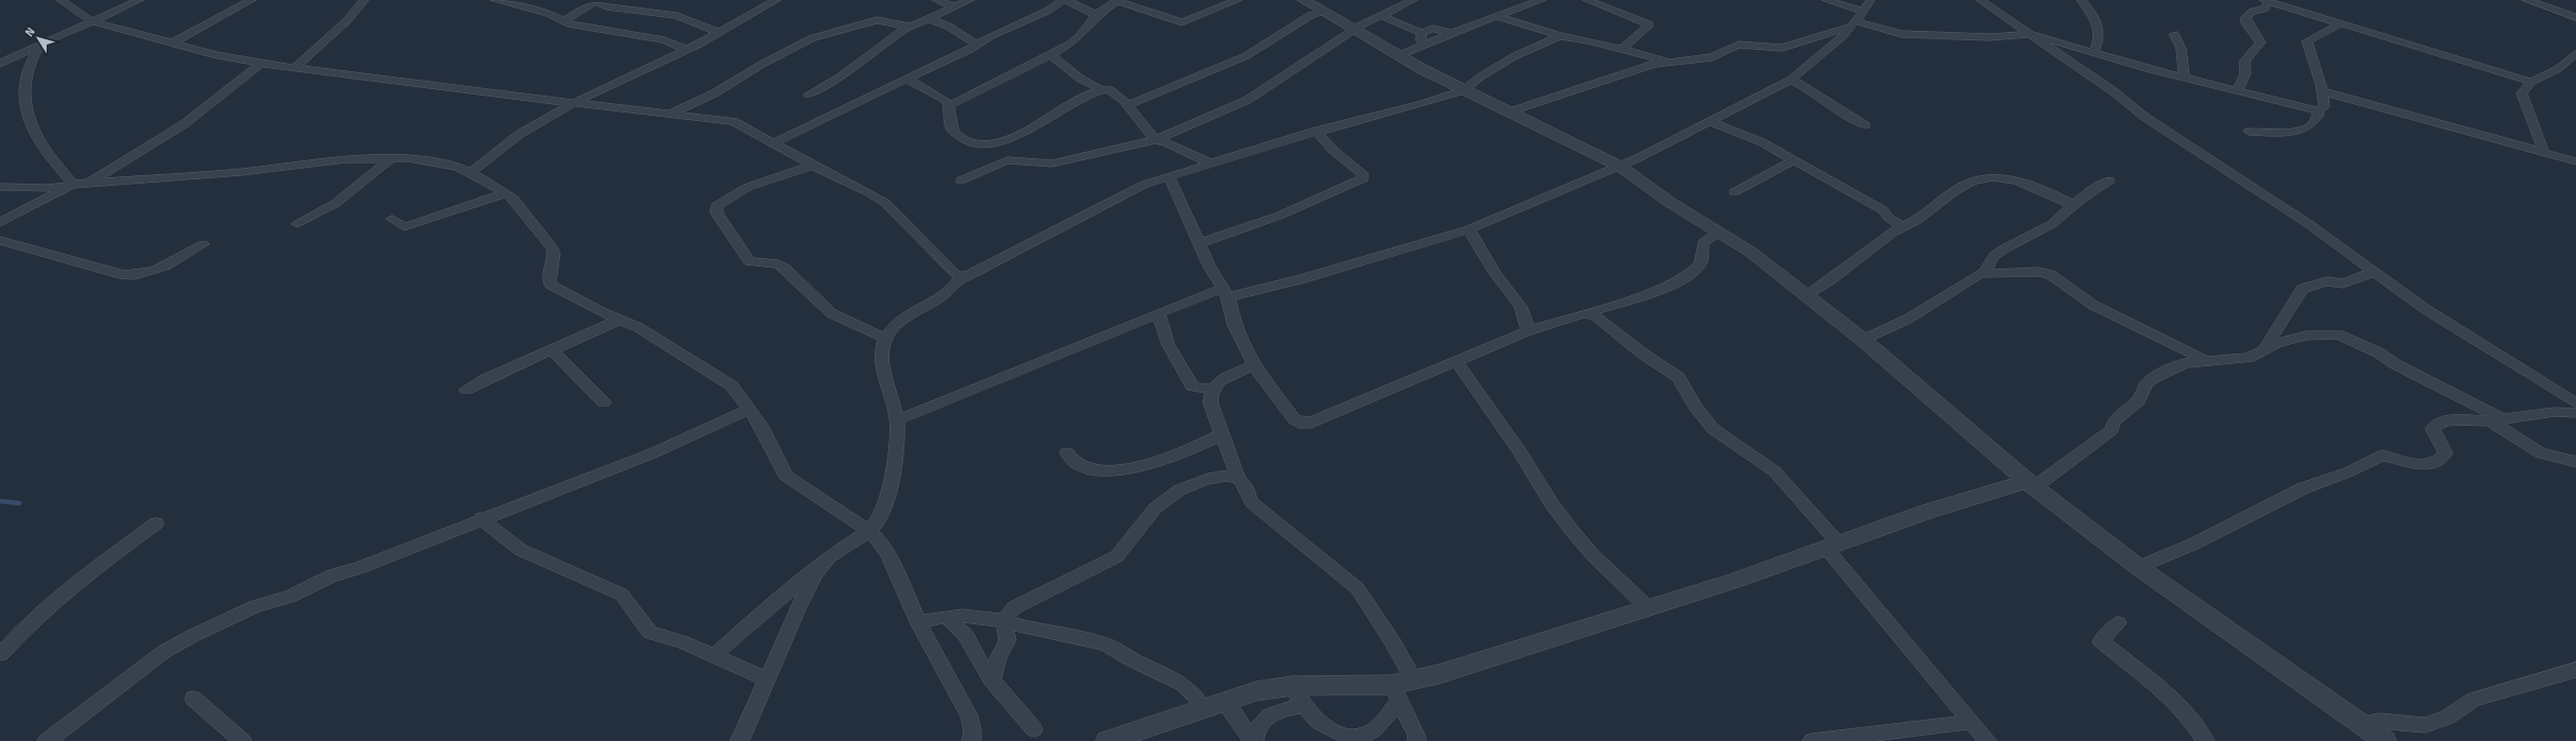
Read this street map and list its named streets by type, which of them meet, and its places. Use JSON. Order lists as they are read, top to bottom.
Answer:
{
  "north": "top left"
}
